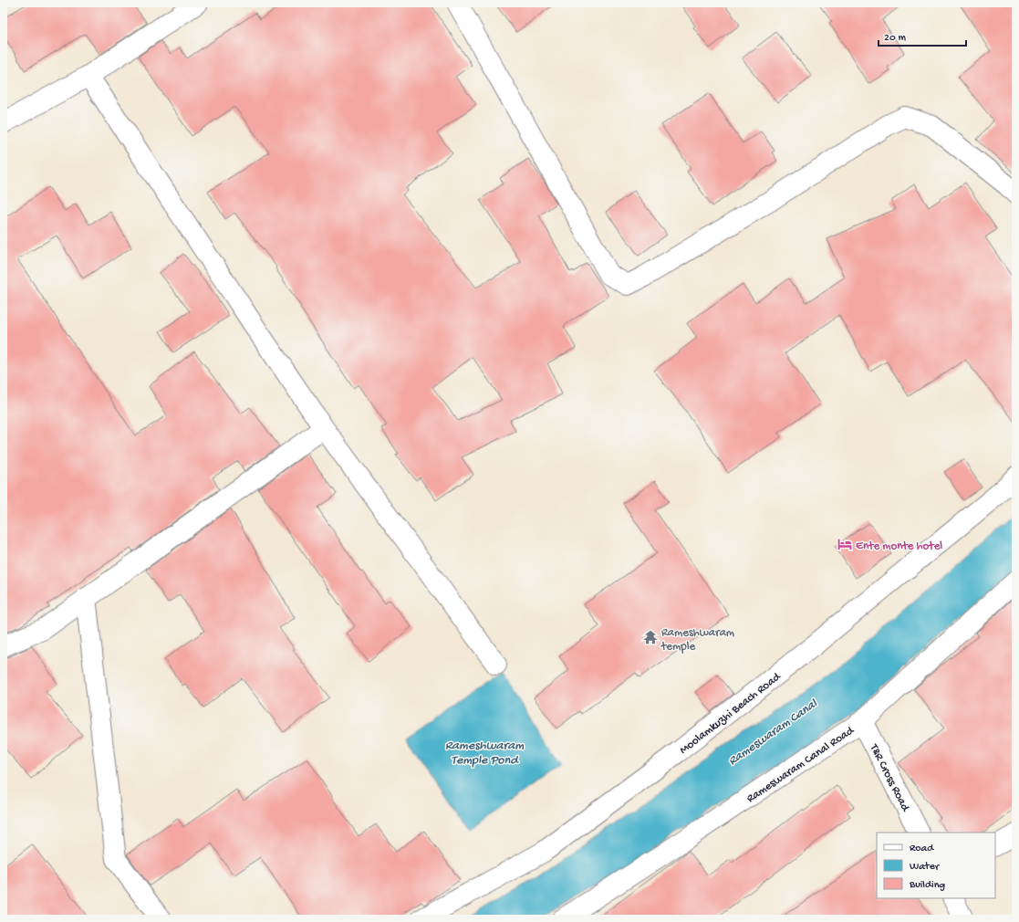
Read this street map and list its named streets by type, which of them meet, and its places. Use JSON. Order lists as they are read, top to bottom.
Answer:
{
  "streets": {
    "street": ["Moolamkuzhi Beach Road", "Rameswaram Canal Road", "T&R Cross Road"]
  },
  "crossings": [
    ["Rameswaram Canal Road", "T&R Cross Road"]
  ],
  "water": ["Rameswaram Canal", "Rameshwaram Temple Pond"],
  "places": {
    "hotel": ["Ente monte hotel"],
    "temple": ["Rameshwaram temple"]
  },
  "legend": ["Road", "Water", "Building"],
  "scale_bar": "20 m"
}
